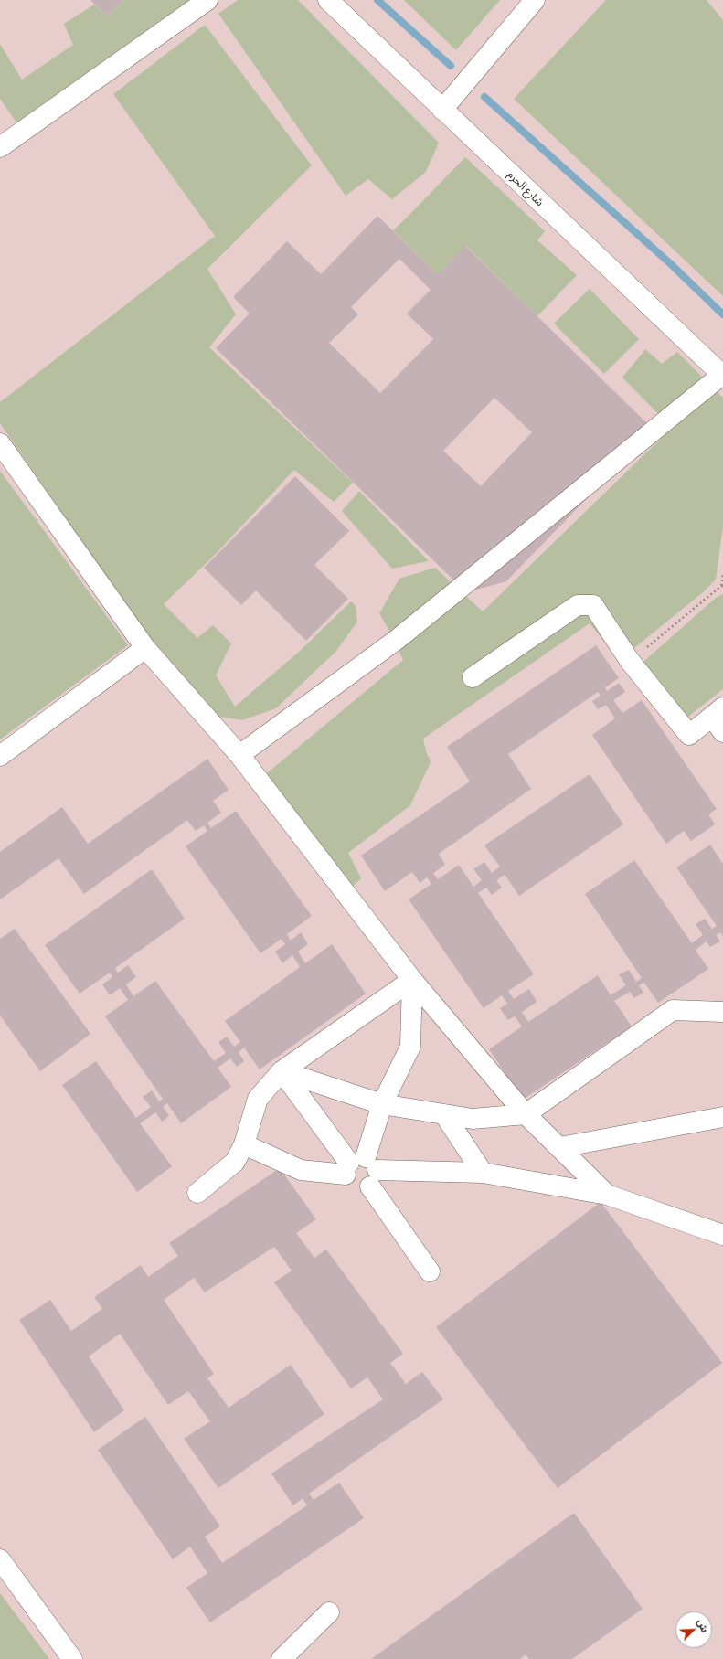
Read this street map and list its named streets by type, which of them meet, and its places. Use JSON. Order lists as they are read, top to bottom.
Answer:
{
  "streets": {
    "street": ["شارع الحرم"]
  },
  "north": "top right"
}
